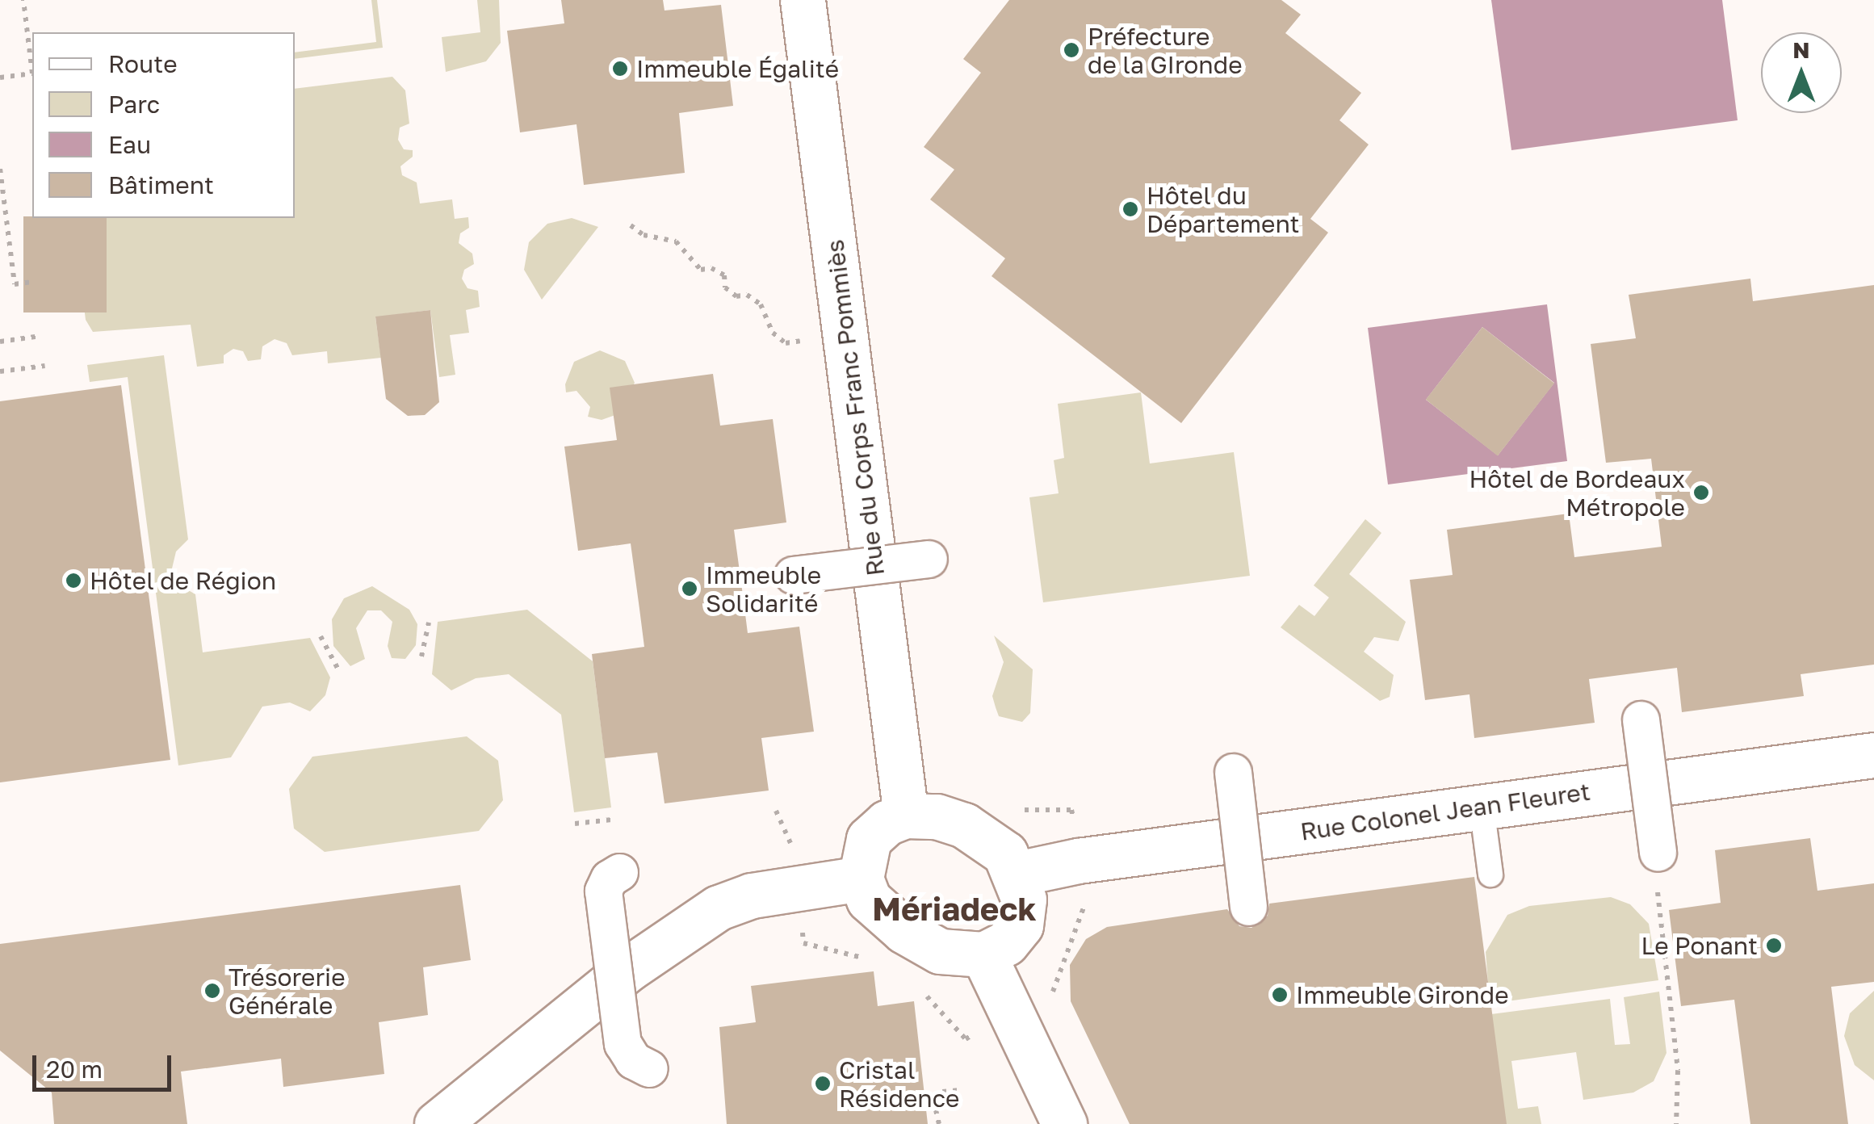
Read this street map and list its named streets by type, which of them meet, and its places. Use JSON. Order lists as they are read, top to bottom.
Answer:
{
  "streets": {
    "street": ["Rue du Corps Franc Pommiès", "Rue Colonel Jean Fleuret"]
  },
  "crossings": [
    ["Rue du Corps Franc Pommiès", "Rue Colonel Jean Fleuret"]
  ],
  "districts": ["Mériadeck"],
  "places": [
    "Préfecture de la GIronde",
    "Immeuble Égalité",
    "Hôtel du Département",
    "Hôtel de Bordeaux Métropole",
    "Hôtel de Région",
    "Immeuble Solidarité",
    "Le Ponant",
    "Trésorerie Générale",
    "Immeuble Gironde",
    "Cristal Résidence"
  ],
  "legend": [
    "Route",
    "Parc",
    "Eau",
    "Bâtiment"
  ],
  "scale_bar": "20 m",
  "north": "top"
}
